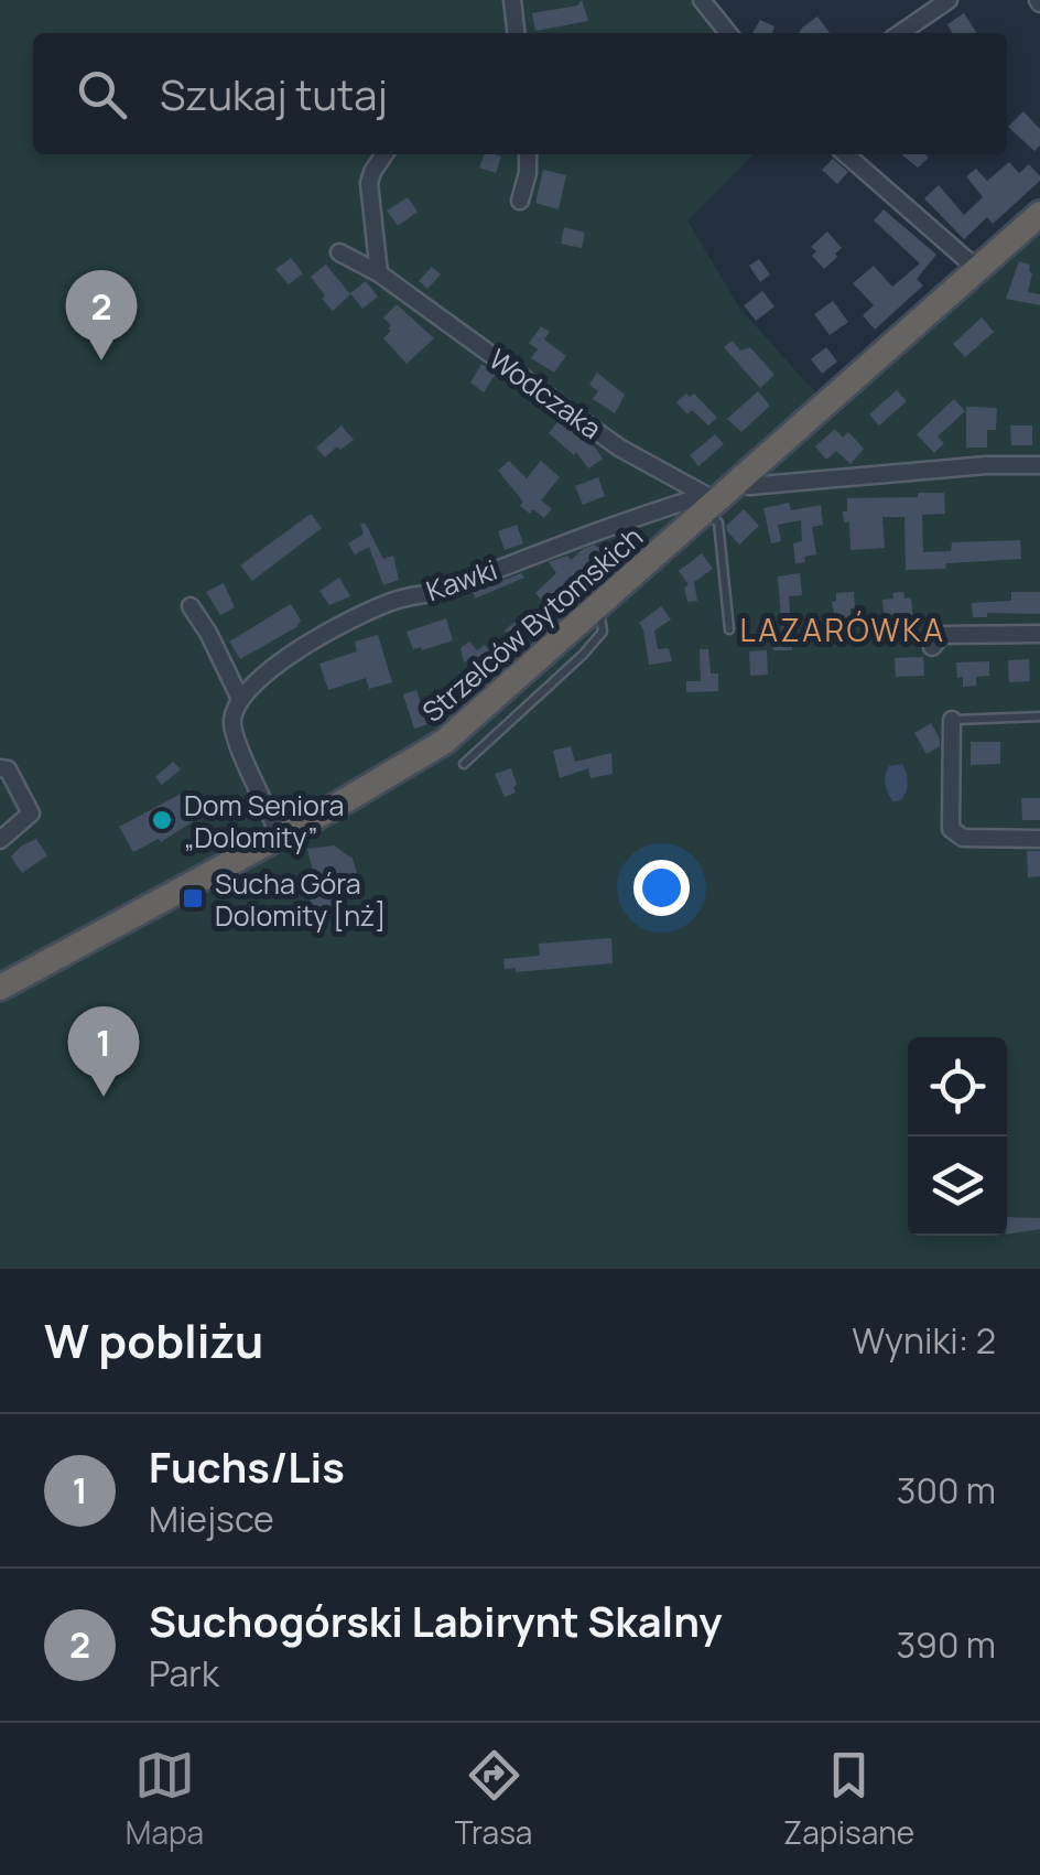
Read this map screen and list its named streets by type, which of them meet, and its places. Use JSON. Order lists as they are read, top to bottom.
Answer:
{
  "streets": {
    "highway": ["Strzelców Bytomskich"],
    "street": ["Wodczaka", "Kawki"]
  },
  "crossings": [
    ["Wodczaka", "Kawki"],
    ["Wodczaka", "Strzelców Bytomskich"],
    ["Kawki", "Strzelców Bytomskich"]
  ],
  "districts": ["LAZARÓWKA"],
  "places": {
    "other": ["Dom Seniora „Dolomity”"],
    "transit": ["Sucha Góra Dolomity [nż]"]
  },
  "page": {
    "search": "Szukaj tutaj",
    "pins": ["2", "1"],
    "heading": ["W pobliżu", "Wyniki: 2"],
    "list": [
      {
        "mark": "1",
        "name": "Fuchs/Lis",
        "note": "Miejsce",
        "value": "300 m"
      },
      {
        "mark": "2",
        "name": "Suchogórski Labirynt Skalny",
        "note": "Park",
        "value": "390 m"
      }
    ],
    "nav": ["Mapa", "Trasa", "Zapisane"]
  }
}
